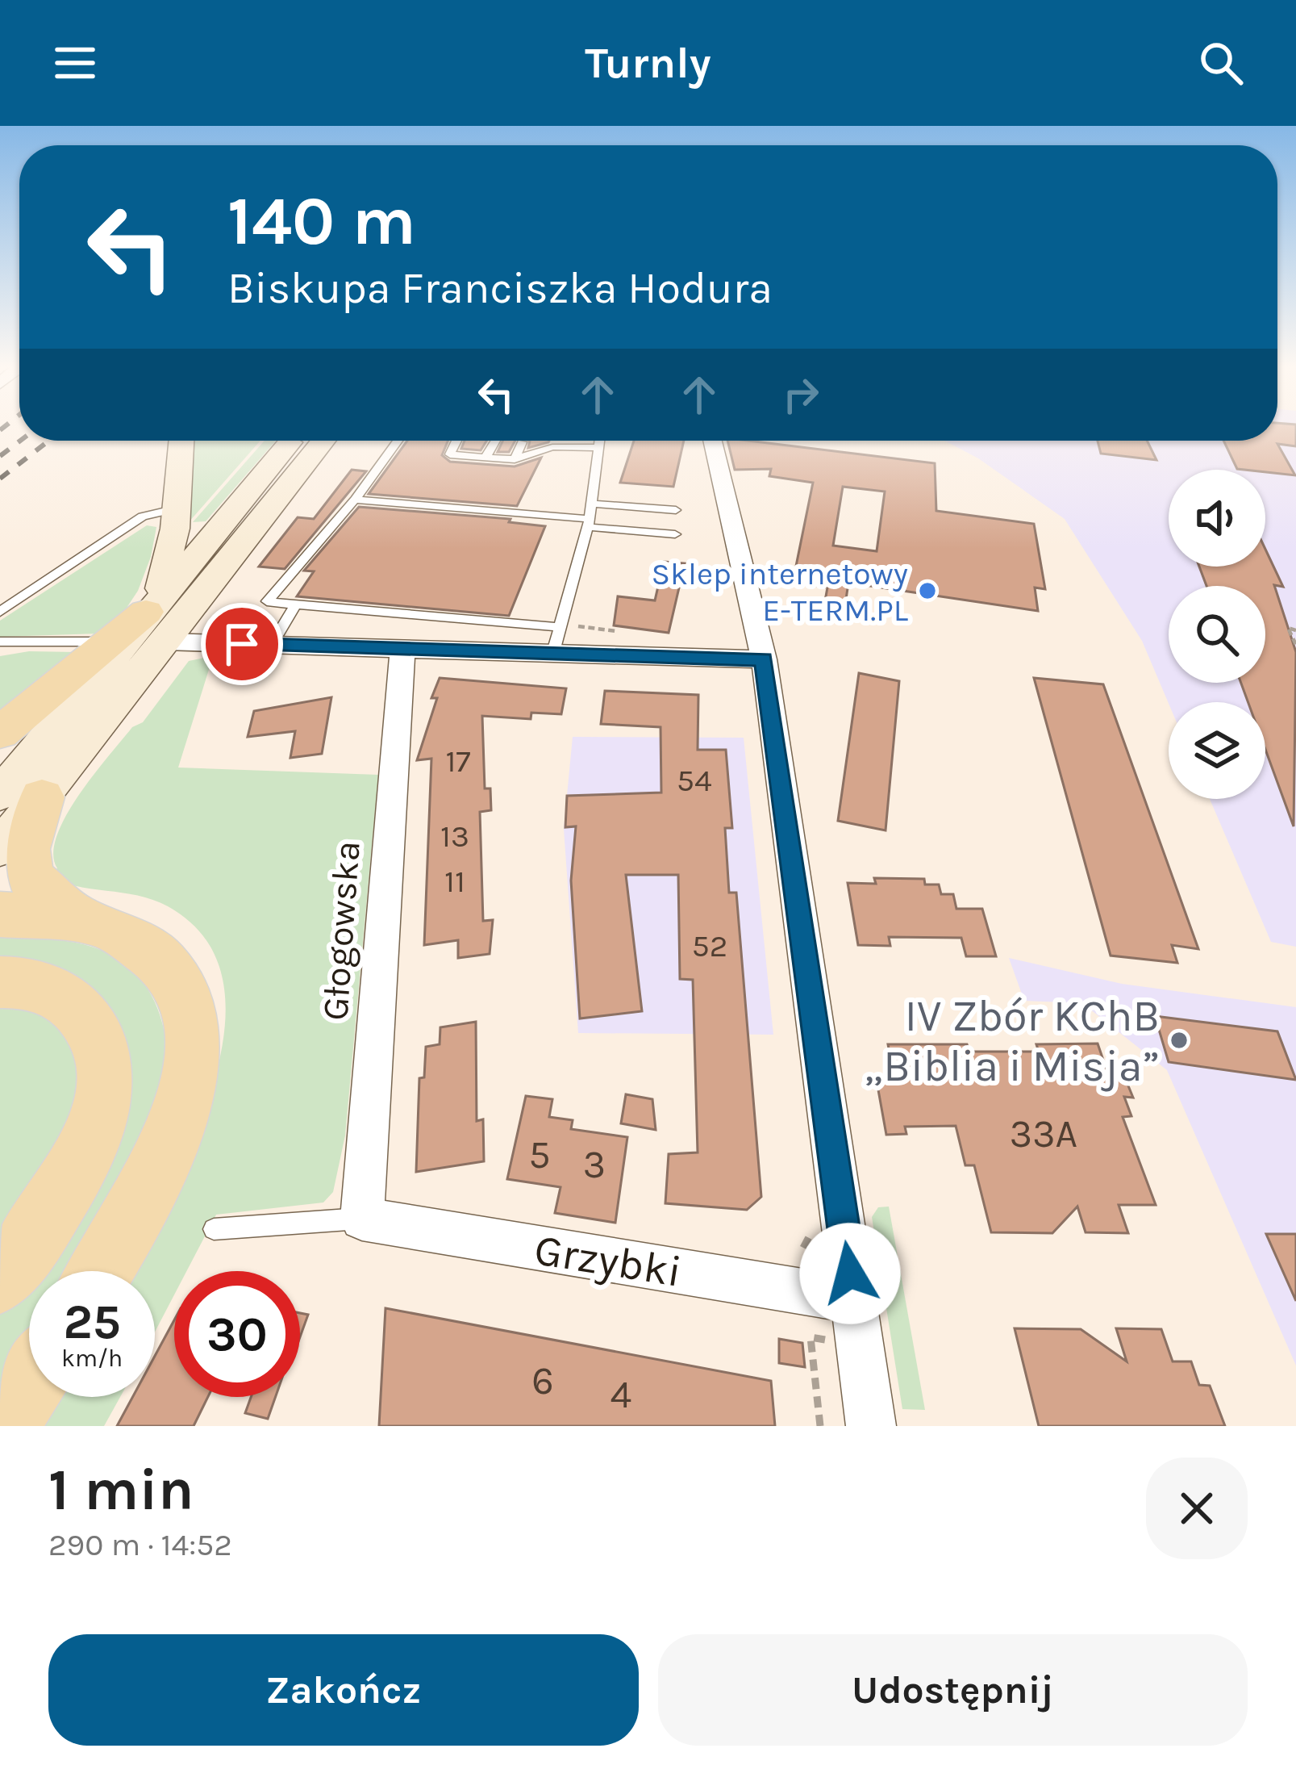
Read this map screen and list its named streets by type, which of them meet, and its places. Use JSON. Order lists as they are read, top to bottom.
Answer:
{
  "streets": {
    "street": ["Głogowska", "Grzybki"]
  },
  "crossings": [
    ["Głogowska", "Grzybki"]
  ],
  "places": ["Sklep internetowy E-TERM.PL", "IV Zbór KChB „Biblia i Misja”"],
  "house_numbers": [
    "17",
    "54",
    "13",
    "11",
    "52",
    "33A",
    "5",
    "3",
    "6",
    "4"
  ],
  "page": {
    "header": "Turnly",
    "turn": ["140 m", "Biskupa Franciszka Hodura"],
    "speed": "25 km/h",
    "limit": "30",
    "heading": ["1 min", "290 m · 14:52"],
    "buttons": ["Zakończ", "Udostępnij"]
  }
}
